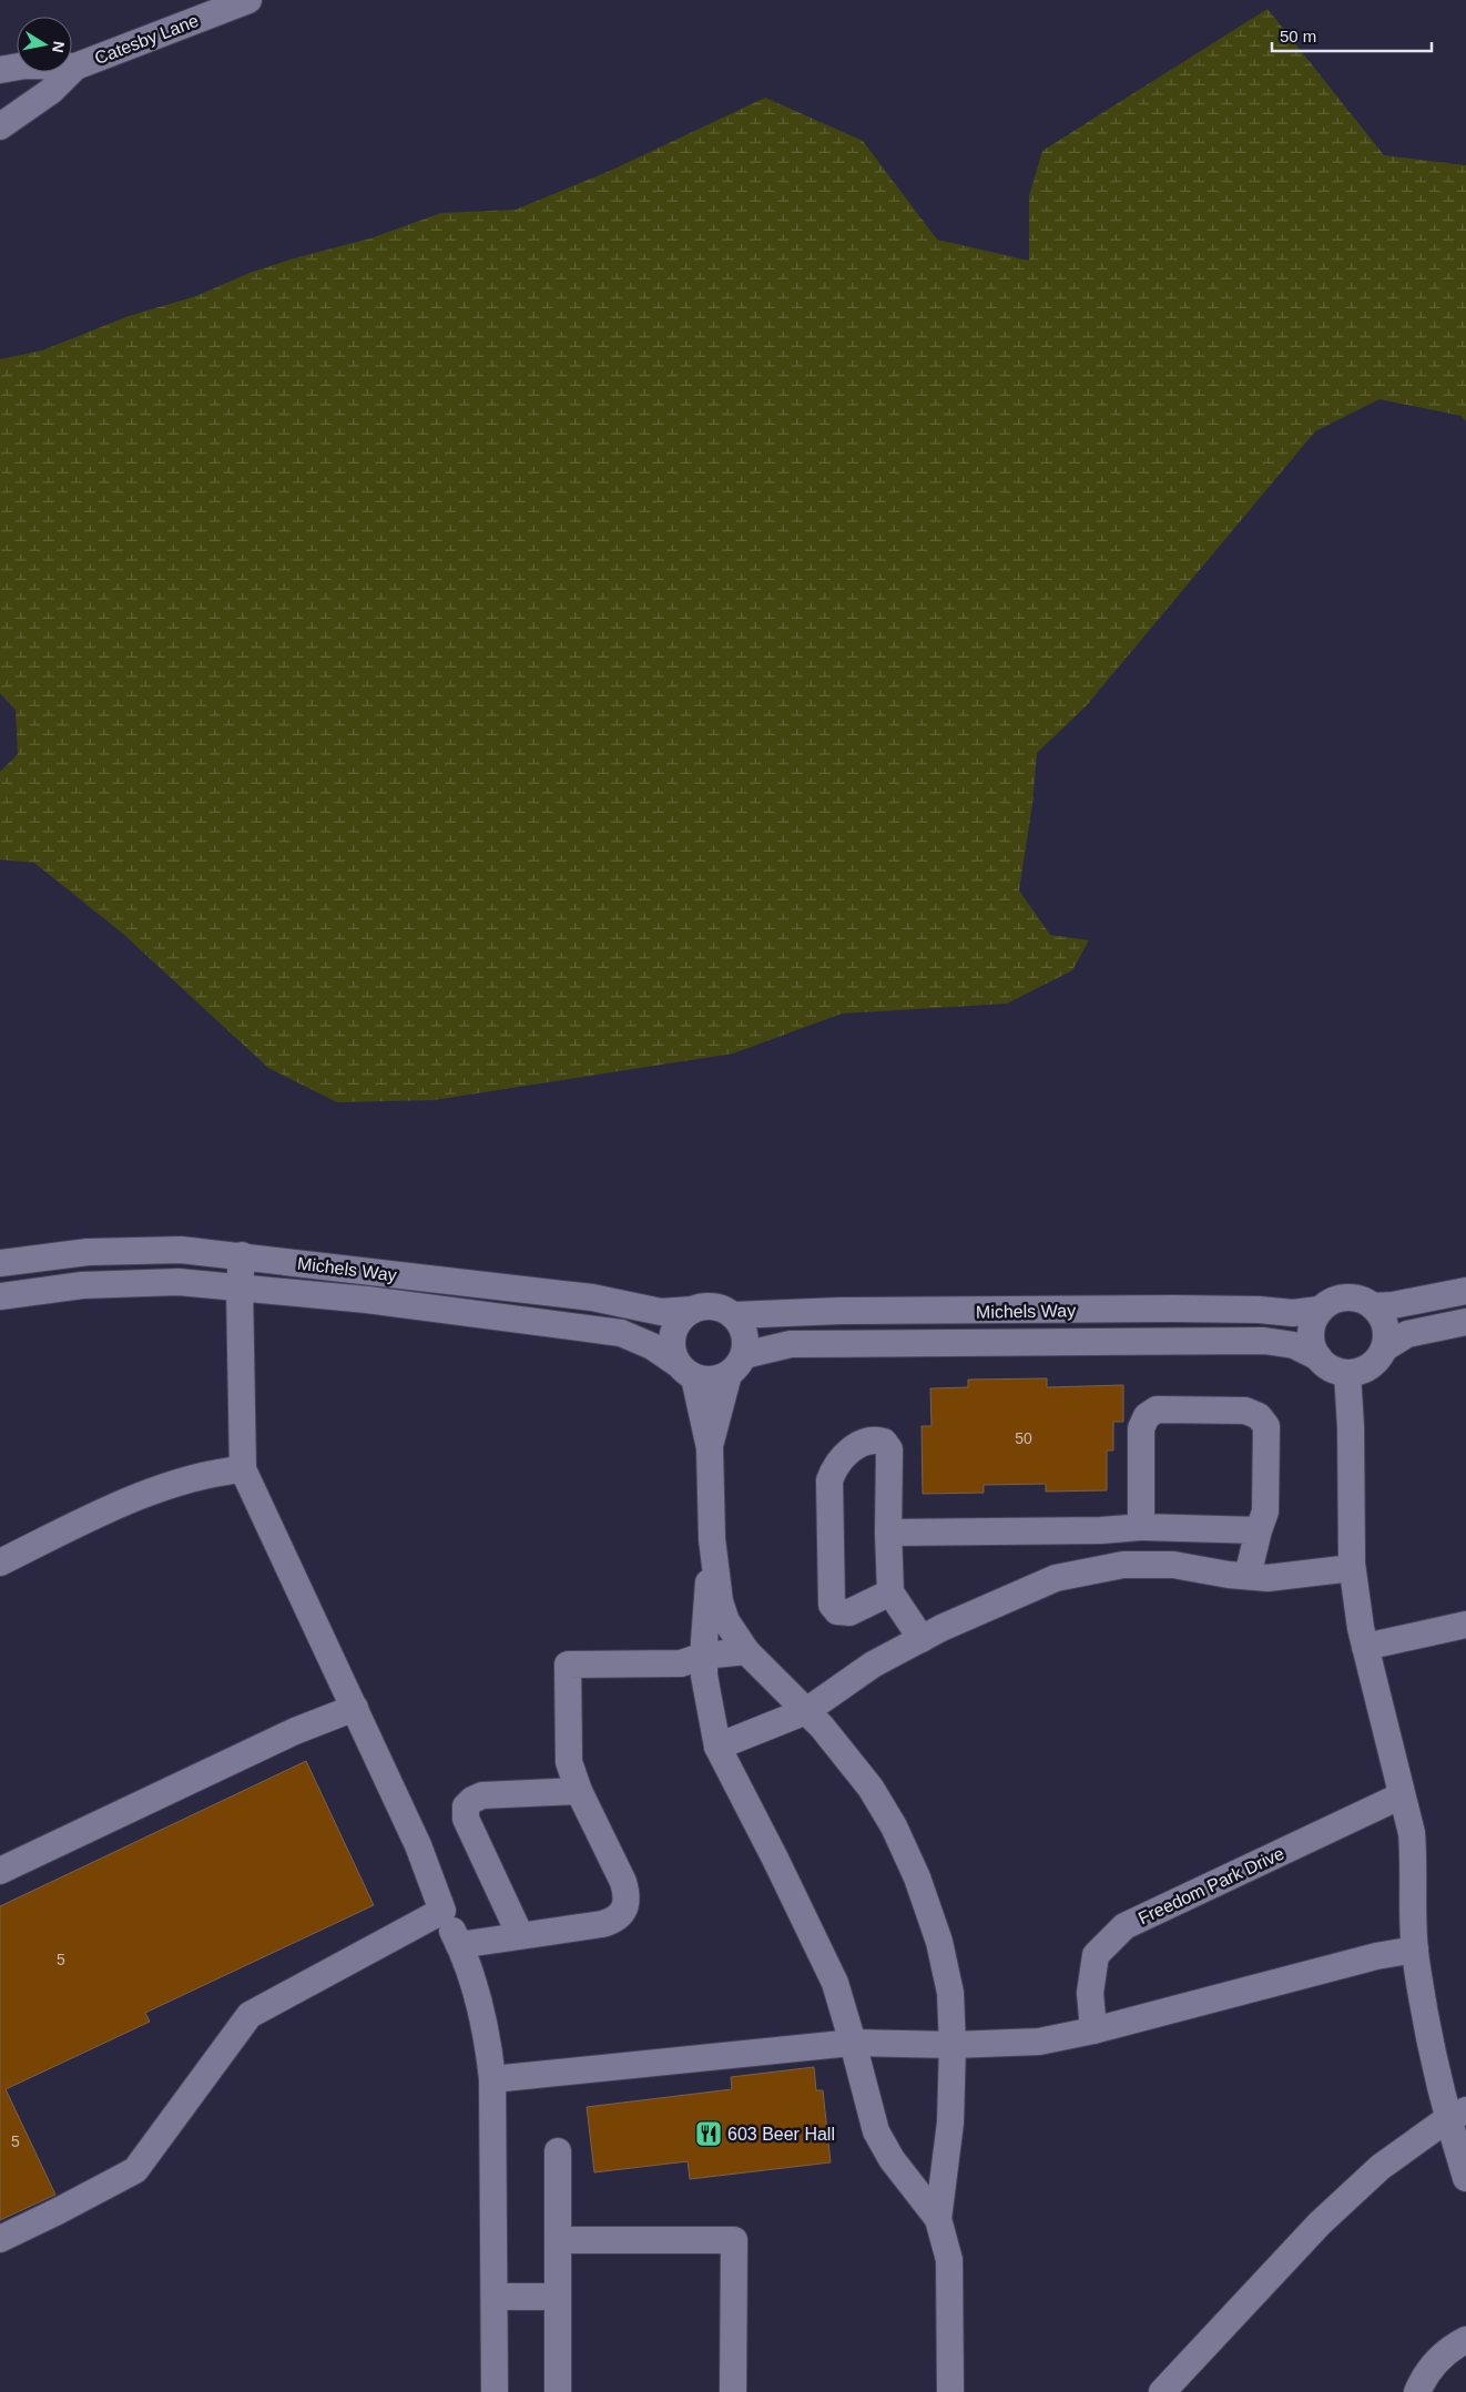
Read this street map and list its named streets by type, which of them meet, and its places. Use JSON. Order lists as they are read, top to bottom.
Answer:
{
  "streets": {
    "street": ["Catesby Lane", "Michels Way", "Freedom Park Drive"]
  },
  "places": {
    "restaurant": ["603 Beer Hall"]
  },
  "house_numbers": ["50", "5", "5"],
  "scale_bar": "50 m",
  "north": "right"
}
